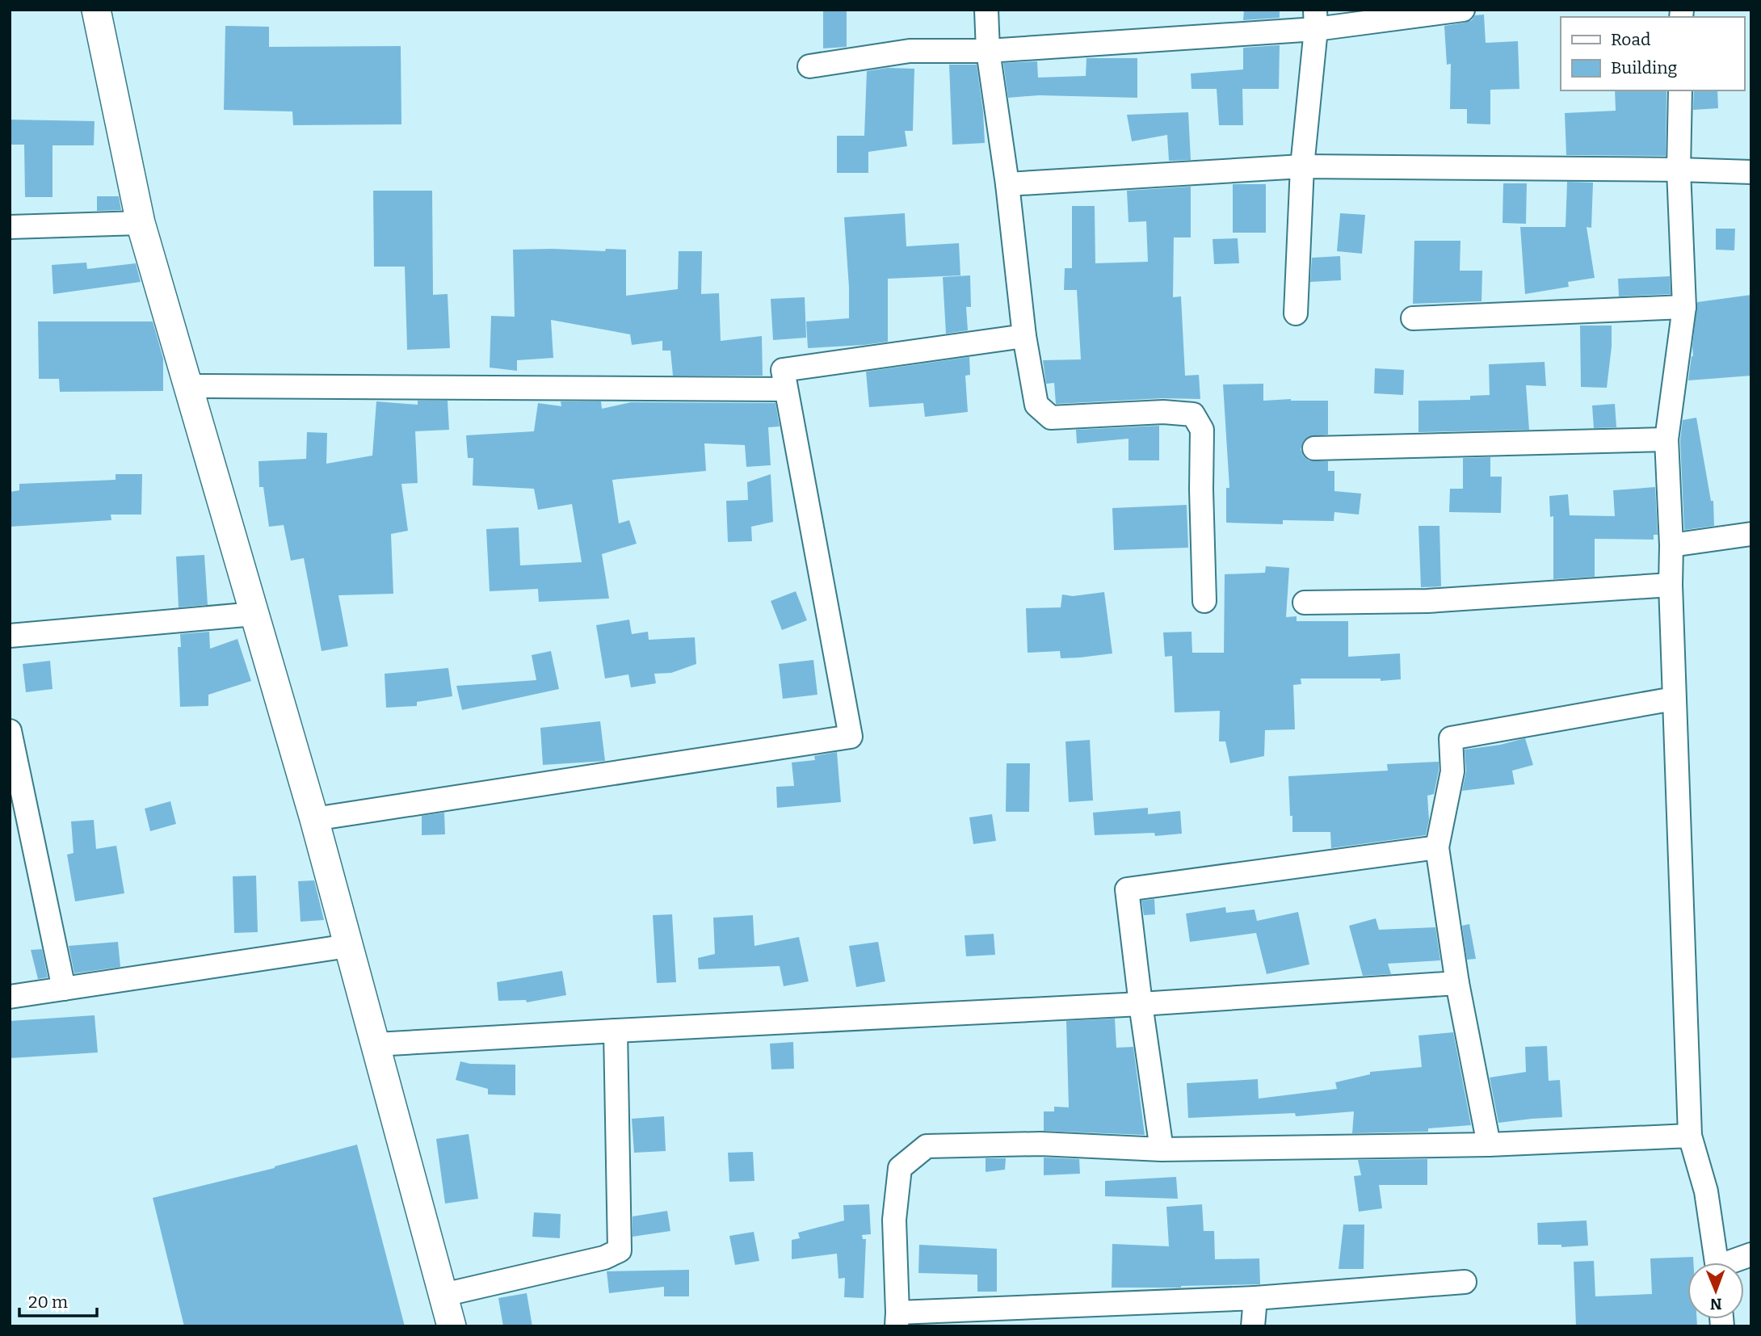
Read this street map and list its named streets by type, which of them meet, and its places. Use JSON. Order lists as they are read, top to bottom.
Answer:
{
  "legend": ["Road", "Building"],
  "scale_bar": "20 m",
  "north": "bottom"
}
